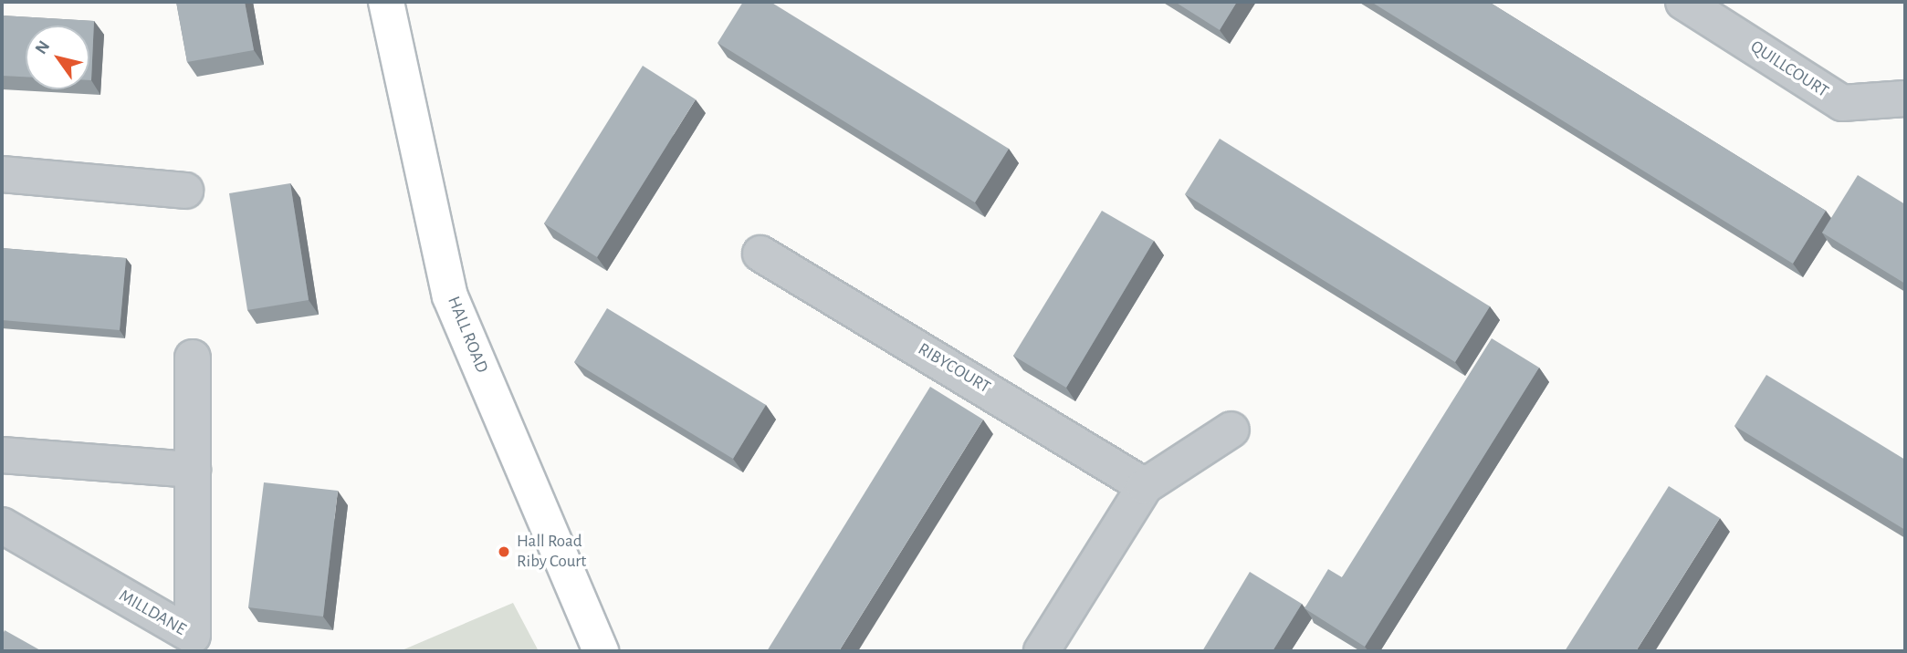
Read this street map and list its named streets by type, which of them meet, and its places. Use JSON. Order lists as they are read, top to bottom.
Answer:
{
  "streets": {
    "street": [
      "QUILLCOURT",
      "HALL ROAD",
      "RIBYCOURT",
      "MILLDANE"
    ]
  },
  "places": ["Hall Road Riby Court"],
  "north": "top left"
}
